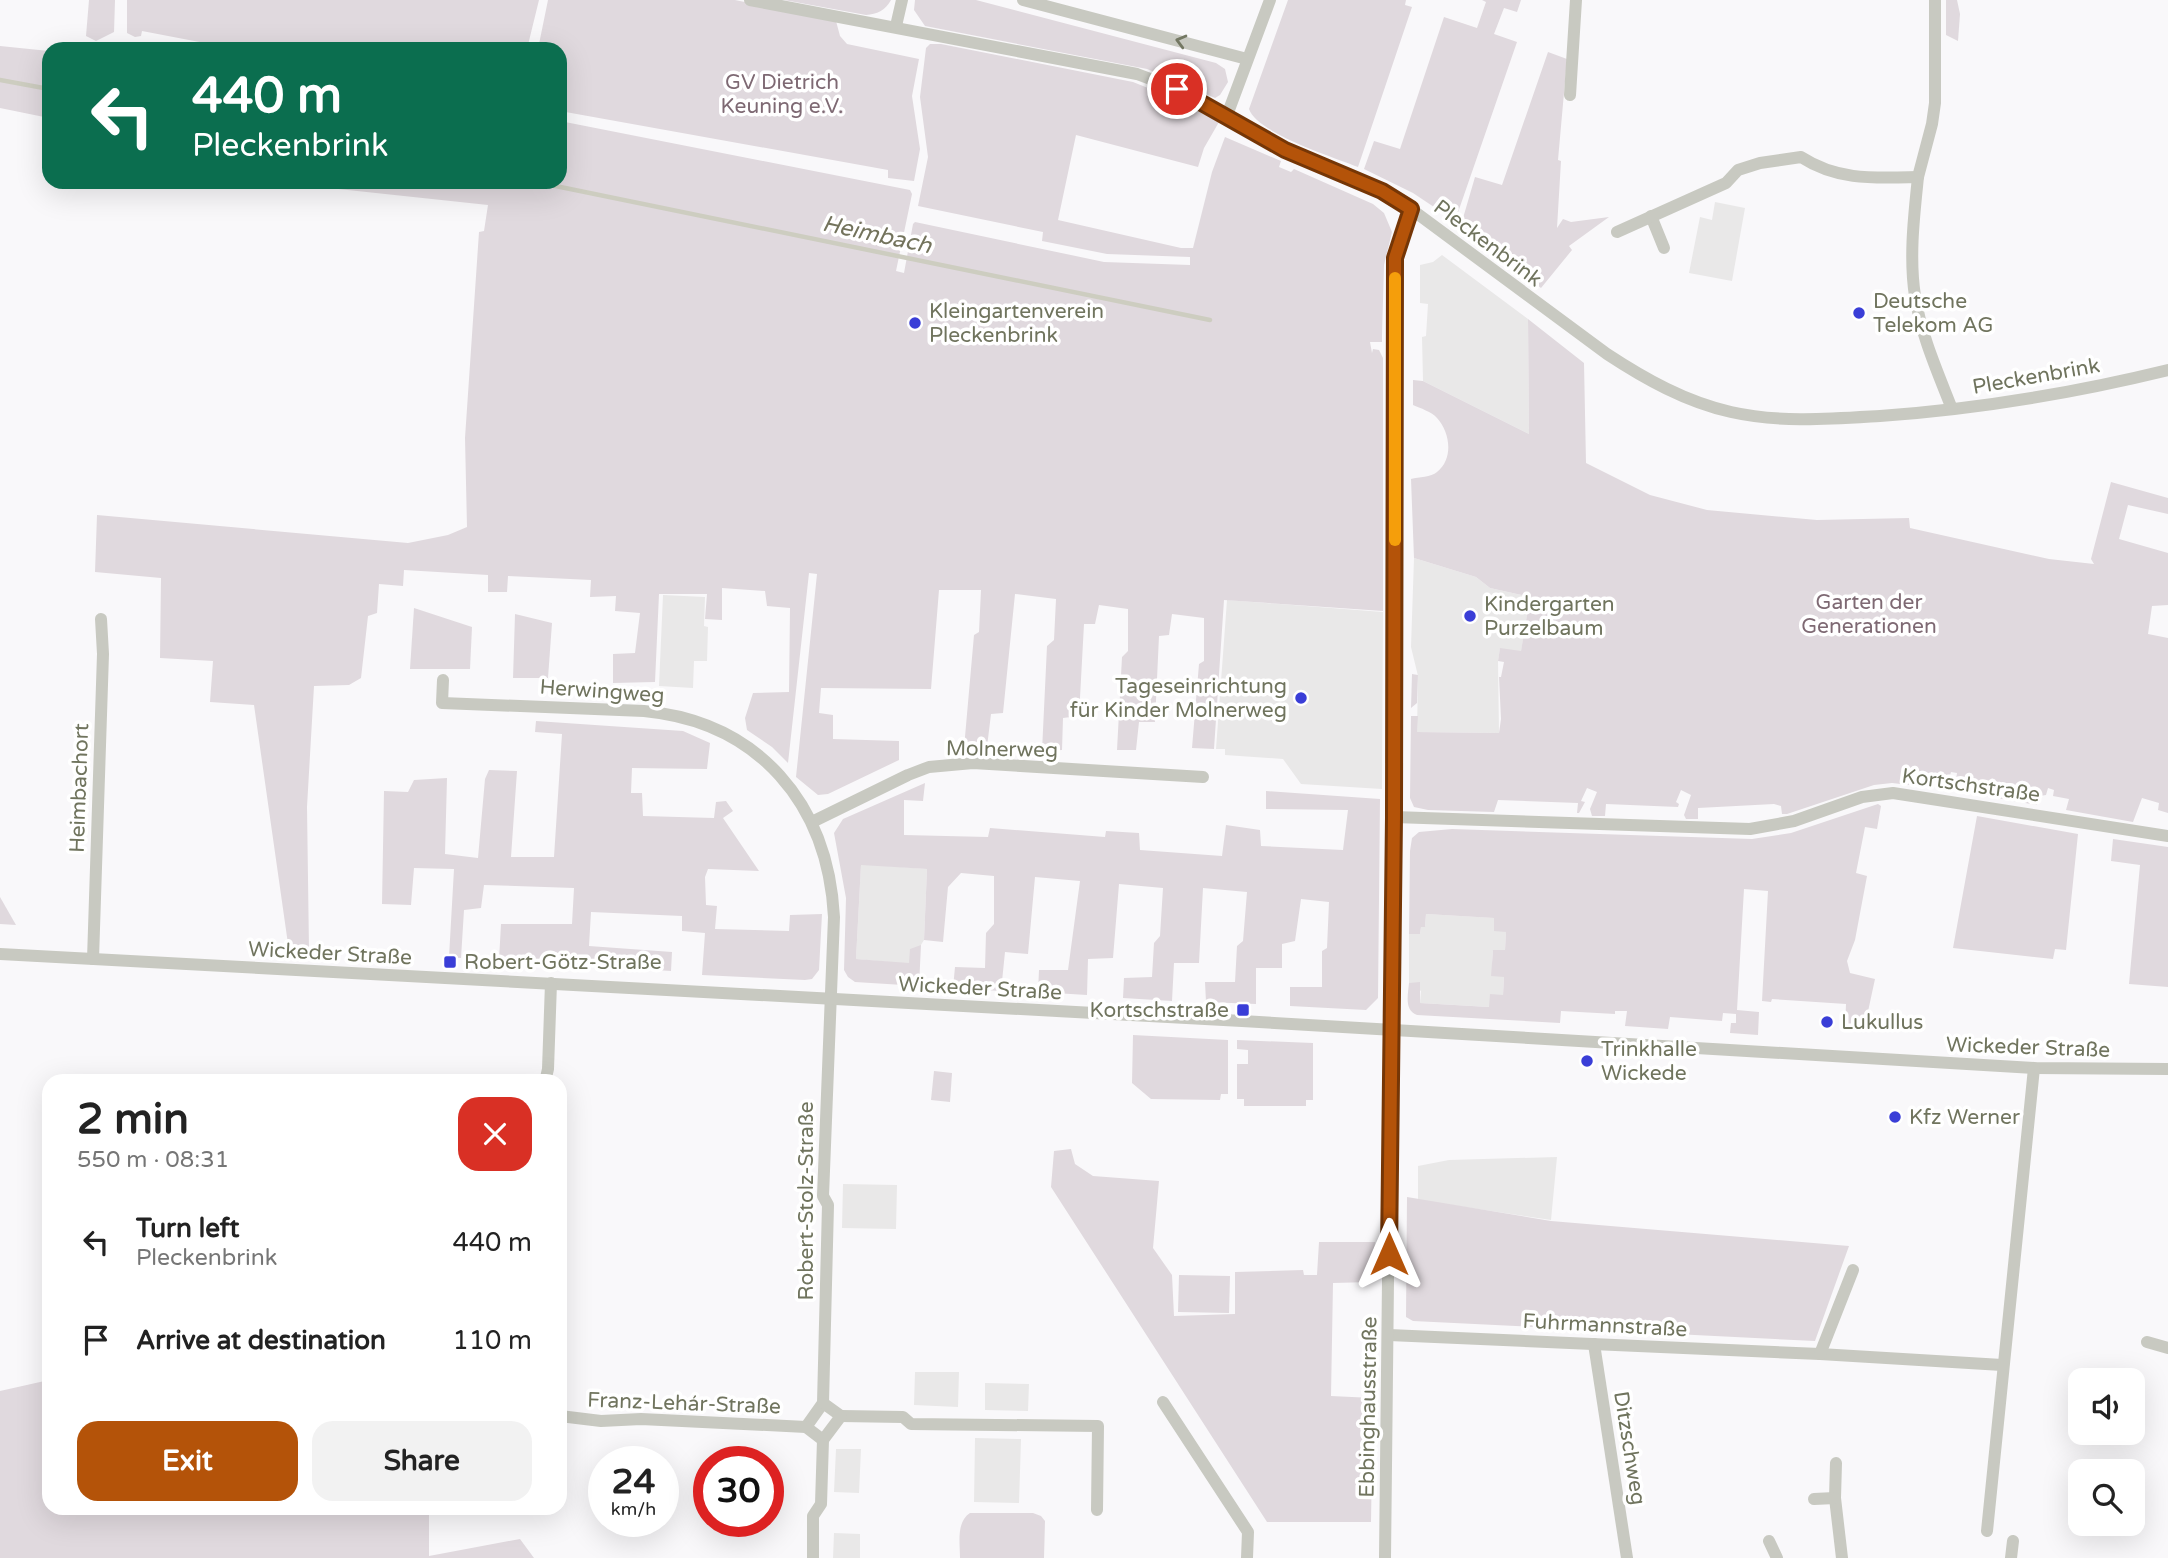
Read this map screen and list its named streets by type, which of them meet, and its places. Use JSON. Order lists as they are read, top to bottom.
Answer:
{
  "streets": {
    "street": [
      "Pleckenbrink",
      "Herwingweg",
      "Molnerweg",
      "Kortschstraße",
      "Heimbachort",
      "Wickeder Straße",
      "Robert-Stolz-Straße",
      "Fuhrmannstraße",
      "Franz-Lehár-Straße",
      "Ebbinghausstraße",
      "Ditzschweg"
    ]
  },
  "crossings": [
    ["Pleckenbrink", "Ebbinghausstraße"],
    ["Herwingweg", "Molnerweg"],
    ["Herwingweg", "Wickeder Straße"],
    ["Herwingweg", "Robert-Stolz-Straße"],
    ["Kortschstraße", "Ebbinghausstraße"],
    ["Heimbachort", "Wickeder Straße"],
    ["Wickeder Straße", "Robert-Stolz-Straße"],
    ["Wickeder Straße", "Ebbinghausstraße"],
    ["Fuhrmannstraße", "Ebbinghausstraße"],
    ["Fuhrmannstraße", "Ditzschweg"]
  ],
  "water": ["Heimbach"],
  "parks": ["GV Dietrich Keuning e.V.", "Garten der Generationen"],
  "places": {
    "other": [
      "Deutsche Telekom AG",
      "Kleingartenverein Pleckenbrink",
      "Kindergarten Purzelbaum",
      "Tageseinrichtung für Kinder Molnerweg",
      "Lukullus",
      "Trinkhalle Wickede",
      "Kfz Werner"
    ],
    "transit": ["Robert-Götz-Straße", "Kortschstraße"]
  },
  "page": {
    "turn": ["440 m", "Pleckenbrink"],
    "heading": ["2 min", "550 m · 08:31"],
    "list": [
      {
        "name": "Turn left",
        "note": "Pleckenbrink",
        "value": "440 m"
      },
      {
        "name": "Arrive at destination",
        "value": "110 m"
      }
    ],
    "buttons": ["Exit", "Share"],
    "speed": "24 km/h",
    "limit": "30"
  }
}
